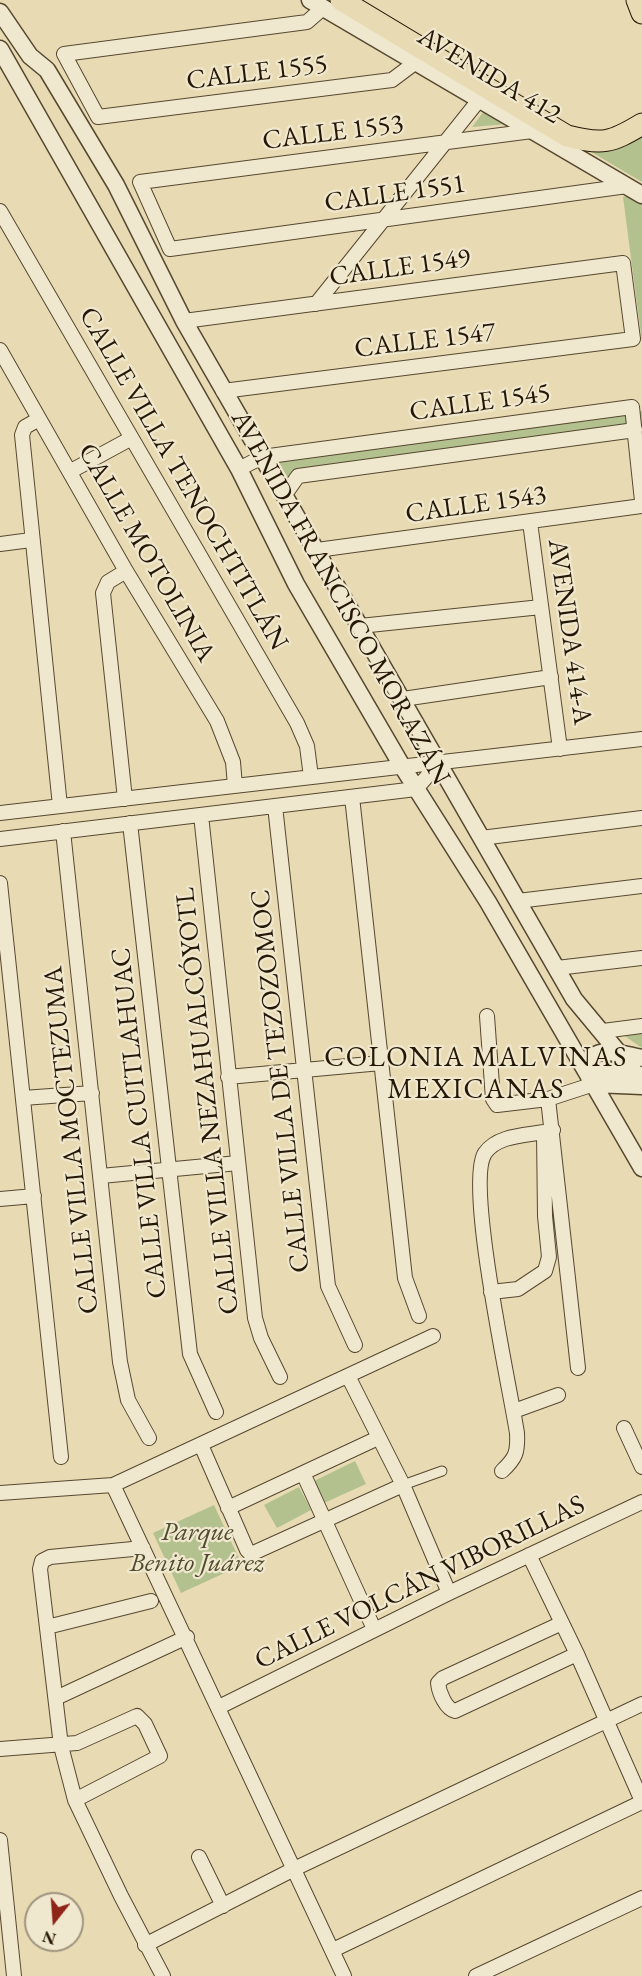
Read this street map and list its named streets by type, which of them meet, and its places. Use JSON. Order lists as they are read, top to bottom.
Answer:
{
  "streets": {
    "street": [
      "CALLE 1555",
      "AVENIDA 412",
      "CALLE 1553",
      "CALLE 1551",
      "CALLE 1549",
      "CALLE 1547",
      "CALLE 1545",
      "CALLE VILLA TENOCHTITLÁN",
      "CALLE 1543",
      "CALLE MOTOLINIA",
      "AVENIDA FRANCISCO MORAZÁN",
      "AVENIDA 414-A",
      "CALLE VILLA DE TEZOZOMOC",
      "CALLE VILLA NEZAHUALCÓYOTL",
      "CALLE VILLA CUITLAHUAC",
      "CALLE VILLA MOCTEZUMA",
      "CALLE VOLCÁN VIBORILLAS"
    ]
  },
  "crossings": [
    ["CALLE 1555", "AVENIDA 412"],
    ["AVENIDA 412", "CALLE 1553"],
    ["AVENIDA 412", "CALLE 1551"],
    ["CALLE 1553", "CALLE 1551"],
    ["CALLE 1549", "CALLE 1547"],
    ["CALLE 1549", "AVENIDA FRANCISCO MORAZÁN"],
    ["CALLE 1547", "AVENIDA FRANCISCO MORAZÁN"],
    ["CALLE 1545", "AVENIDA FRANCISCO MORAZÁN"],
    ["CALLE 1543", "AVENIDA FRANCISCO MORAZÁN"],
    ["CALLE 1543", "AVENIDA 414-A"]
  ],
  "districts": ["COLONIA MALVINAS MEXICANAS"],
  "parks": ["Parque Benito Juárez"],
  "north": "bottom"
}
